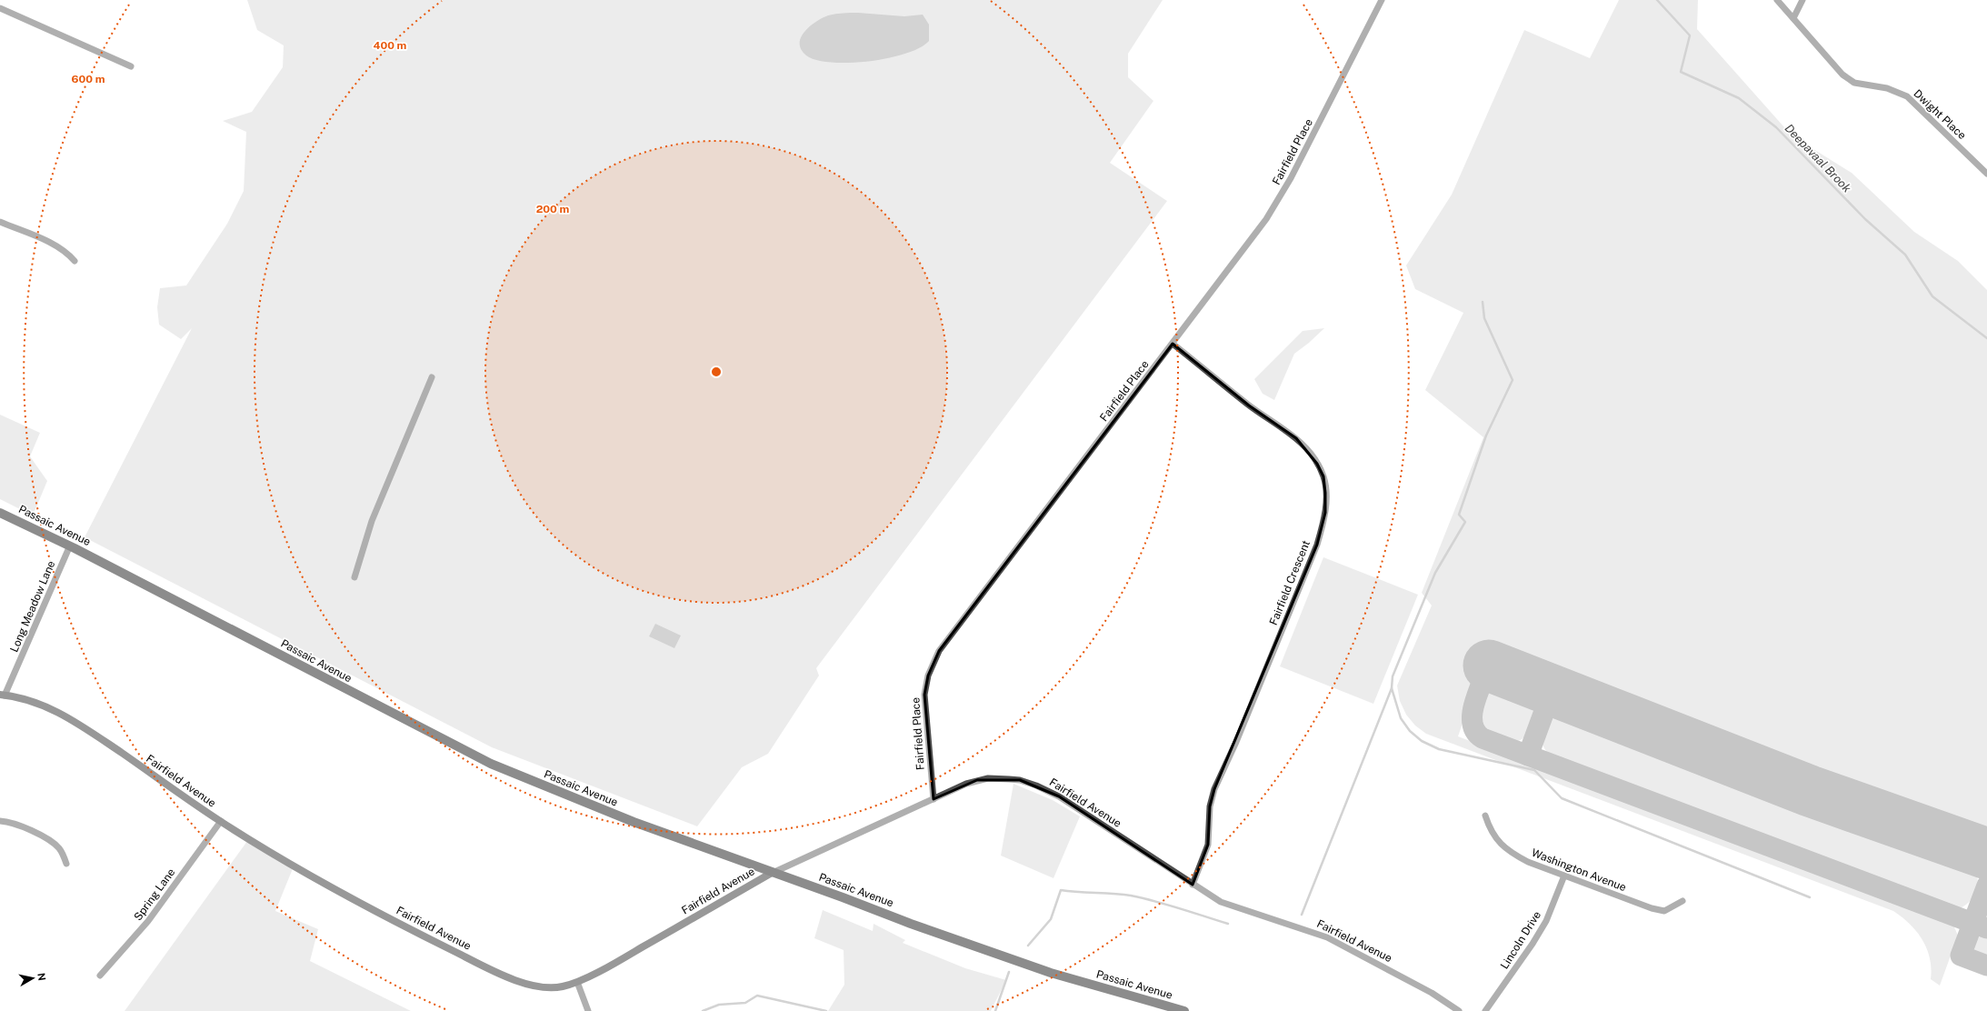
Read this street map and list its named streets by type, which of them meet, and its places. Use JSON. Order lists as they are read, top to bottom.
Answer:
{
  "streets": {
    "main road": ["Passaic Avenue"],
    "street": [
      "Dwight Place",
      "Fairfield Place",
      "Fairfield Crescent",
      "Long Meadow Lane",
      "Fairfield Avenue",
      "Washington Avenue",
      "Spring Lane",
      "Lincoln Drive"
    ]
  },
  "crossings": [
    ["Fairfield Place", "Fairfield Crescent"],
    ["Fairfield Place", "Fairfield Avenue"],
    ["Passaic Avenue", "Long Meadow Lane"],
    ["Passaic Avenue", "Fairfield Avenue"],
    ["Fairfield Crescent", "Fairfield Avenue"],
    ["Long Meadow Lane", "Fairfield Avenue"],
    ["Fairfield Avenue", "Spring Lane"],
    ["Washington Avenue", "Lincoln Drive"]
  ],
  "water": ["Deepavaal Brook"],
  "north": "right",
  "rings": ["400 m", "600 m", "200 m"]
}
